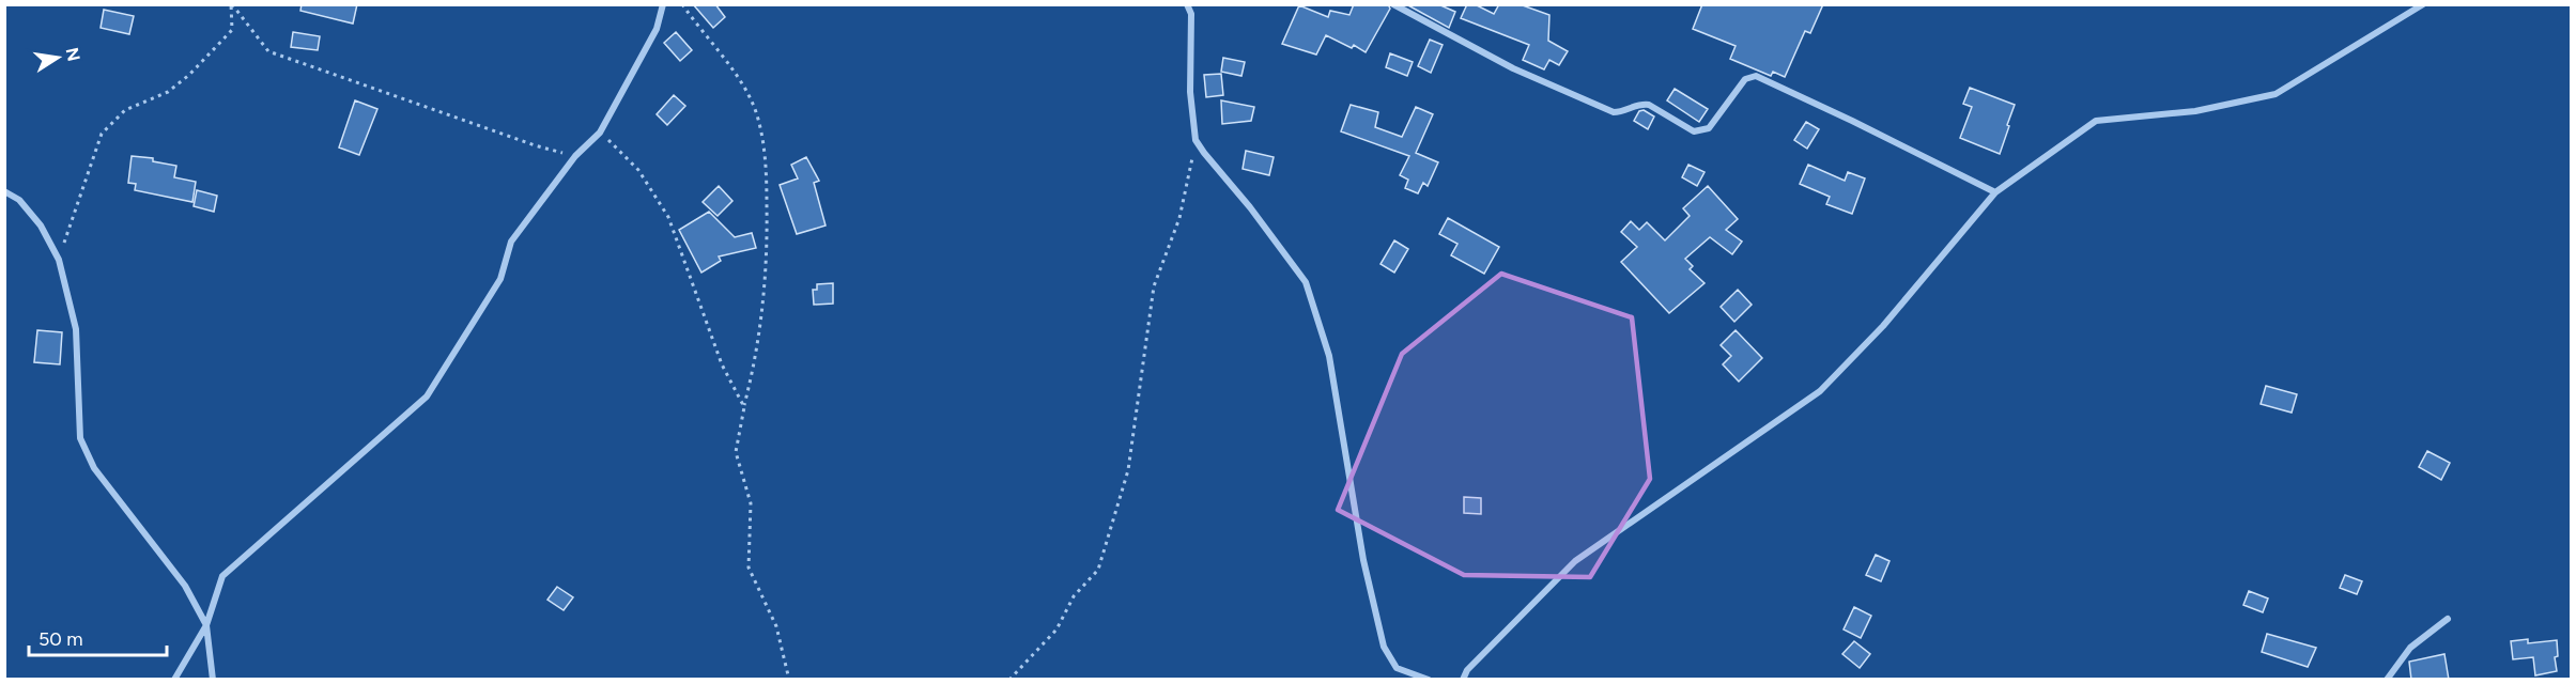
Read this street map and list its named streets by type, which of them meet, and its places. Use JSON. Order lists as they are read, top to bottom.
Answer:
{
  "scale_bar": "50 m",
  "north": "right"
}
